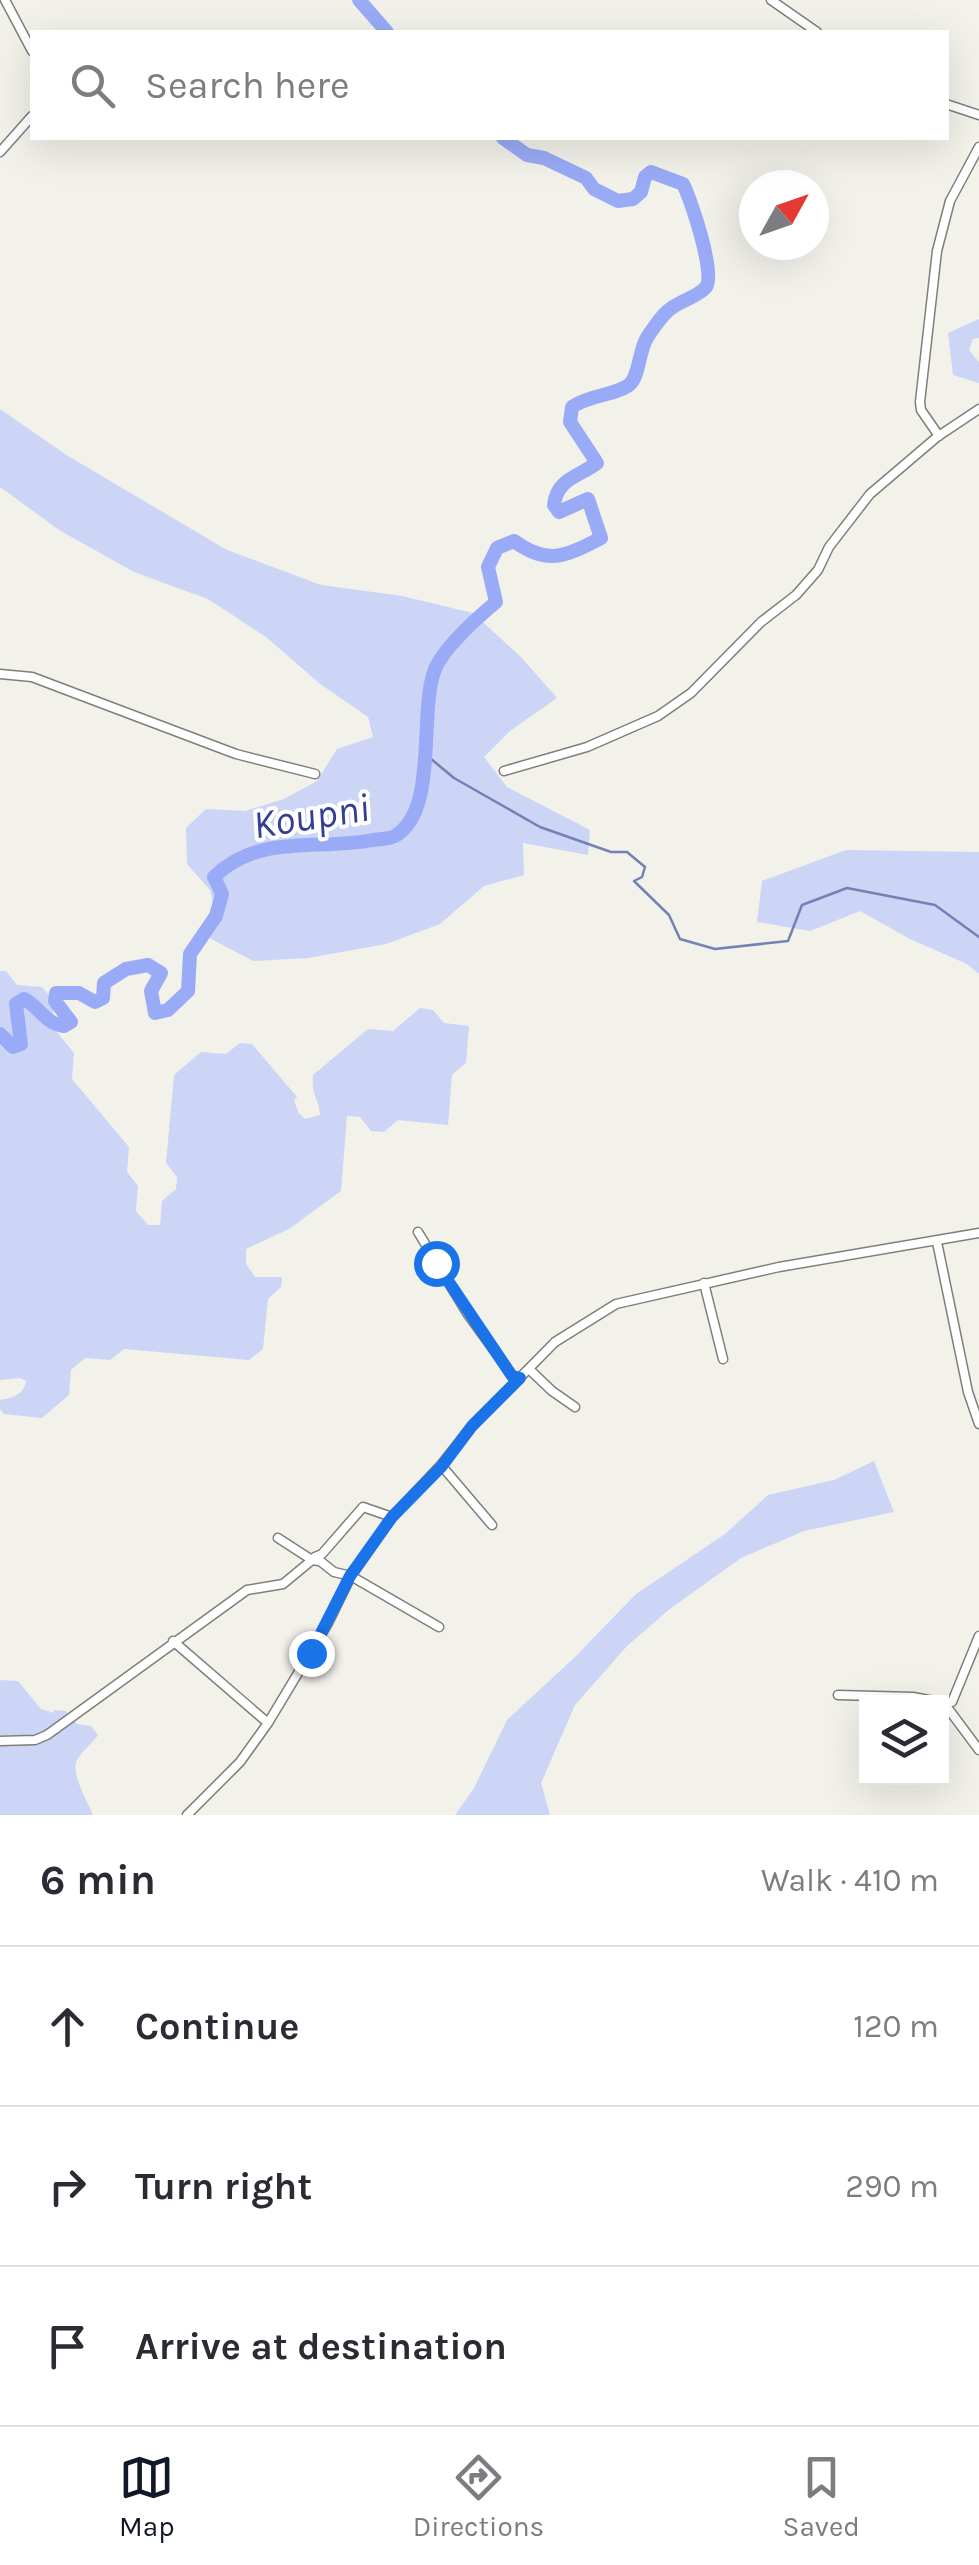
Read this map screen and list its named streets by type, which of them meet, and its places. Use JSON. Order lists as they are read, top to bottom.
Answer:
{
  "water": ["Koupni"],
  "north": "top right",
  "page": {
    "search": "Search here",
    "heading": ["6 min", "Walk · 410 m"],
    "list": [
      ["Continue", "120 m"],
      ["Turn right", "290 m"],
      "Arrive at destination"
    ],
    "nav": ["Map", "Directions", "Saved"]
  }
}
